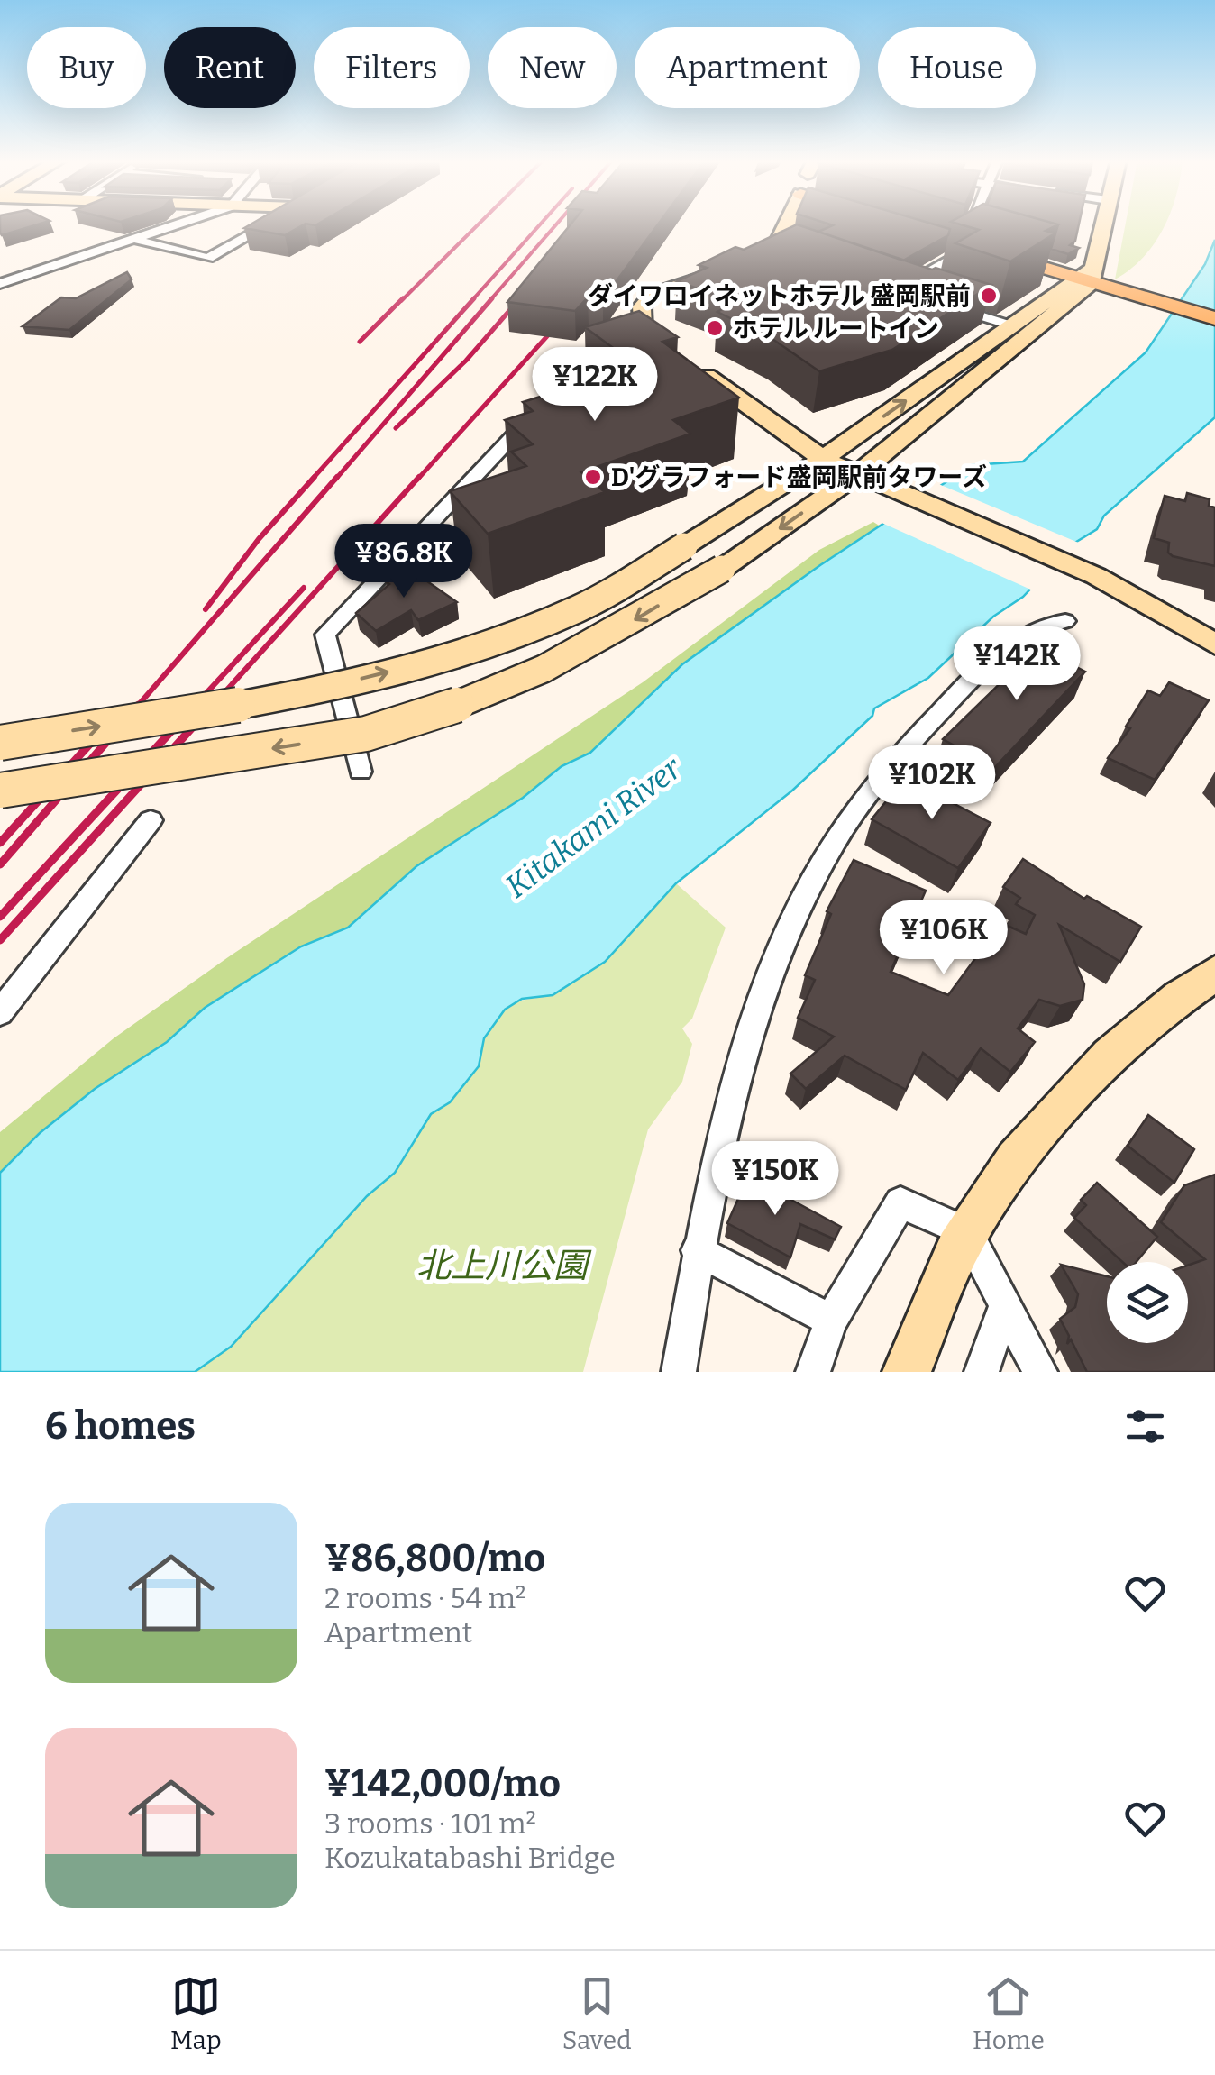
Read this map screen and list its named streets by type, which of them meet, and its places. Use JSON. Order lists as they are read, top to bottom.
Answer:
{
  "water": ["Kitakami River"],
  "parks": ["北上川公園"],
  "places": ["ダイワロイネットホテル 盛岡駅前", "ホテル ルートイン", "D'グラフォード盛岡駅前タワーズ"],
  "page": {
    "chip": [
      "Buy",
      "Rent",
      "Filters",
      "New",
      "Apartment",
      "House"
    ],
    "price": [
      "¥122K",
      "¥86.8K",
      "¥142K",
      "¥102K",
      "¥106K",
      "¥150K"
    ],
    "heading": "6 homes",
    "list": [
      {
        "name": "¥86,800/mo",
        "note": "2 rooms · 54 m² · Apartment"
      },
      {
        "name": "¥142,000/mo",
        "note": "3 rooms · 101 m² · Kozukatabashi Bridge"
      }
    ],
    "tabs": ["Map", "Saved", "Home"]
  }
}
